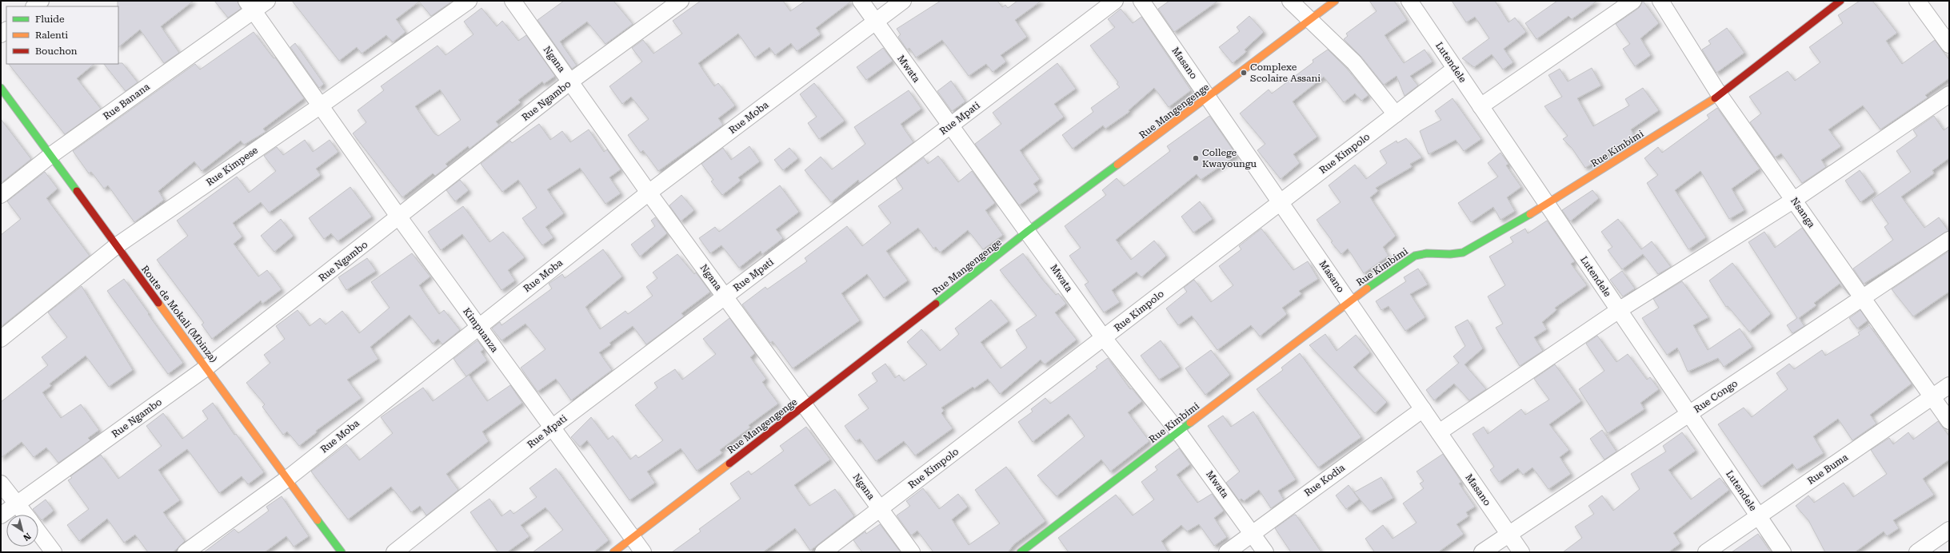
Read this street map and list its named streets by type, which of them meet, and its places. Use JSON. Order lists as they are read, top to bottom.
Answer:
{
  "streets": {
    "street": [
      "Ngana",
      "Lutendele",
      "Masano",
      "Mwata",
      "Rue Ngambo",
      "Rue Banana",
      "Rue Mangengenge",
      "Rue Moba",
      "Rue Mpati",
      "Rue Kimbimi",
      "Rue Kimpolo",
      "Rue Kimpese",
      "Nsanga",
      "Route de Mokali (Mbinza)",
      "Kimpuanza",
      "Rue Congo",
      "Rue Buma",
      "Rue Kodia"
    ]
  },
  "crossings": [
    ["Ngana", "Rue Ngambo"],
    ["Ngana", "Rue Mangengenge"],
    ["Ngana", "Rue Moba"],
    ["Ngana", "Rue Mpati"],
    ["Ngana", "Rue Kimpolo"],
    ["Lutendele", "Rue Kimbimi"],
    ["Lutendele", "Rue Kimpolo"],
    ["Lutendele", "Rue Congo"],
    ["Lutendele", "Rue Buma"],
    ["Masano", "Rue Mangengenge"],
    ["Masano", "Rue Kimbimi"],
    ["Masano", "Rue Kimpolo"],
    ["Masano", "Rue Congo"],
    ["Masano", "Rue Kodia"],
    ["Mwata", "Rue Mangengenge"],
    ["Mwata", "Rue Moba"],
    ["Mwata", "Rue Mpati"],
    ["Mwata", "Rue Kimbimi"],
    ["Mwata", "Rue Kimpolo"],
    ["Mwata", "Rue Kodia"],
    ["Rue Ngambo", "Route de Mokali (Mbinza)"],
    ["Rue Ngambo", "Kimpuanza"],
    ["Rue Banana", "Route de Mokali (Mbinza)"],
    ["Rue Banana", "Kimpuanza"],
    ["Rue Mangengenge", "Kimpuanza"],
    ["Rue Moba", "Route de Mokali (Mbinza)"],
    ["Rue Moba", "Kimpuanza"],
    ["Rue Mpati", "Kimpuanza"],
    ["Rue Kimbimi", "Nsanga"],
    ["Rue Kimpese", "Route de Mokali (Mbinza)"],
    ["Rue Kimpese", "Kimpuanza"],
    ["Nsanga", "Rue Congo"],
    ["Nsanga", "Rue Buma"]
  ],
  "places": ["Complexe Scolaire Assani", "College Kwayoungu"],
  "legend": ["Fluide", "Ralenti", "Bouchon"],
  "north": "bottom right"
}
